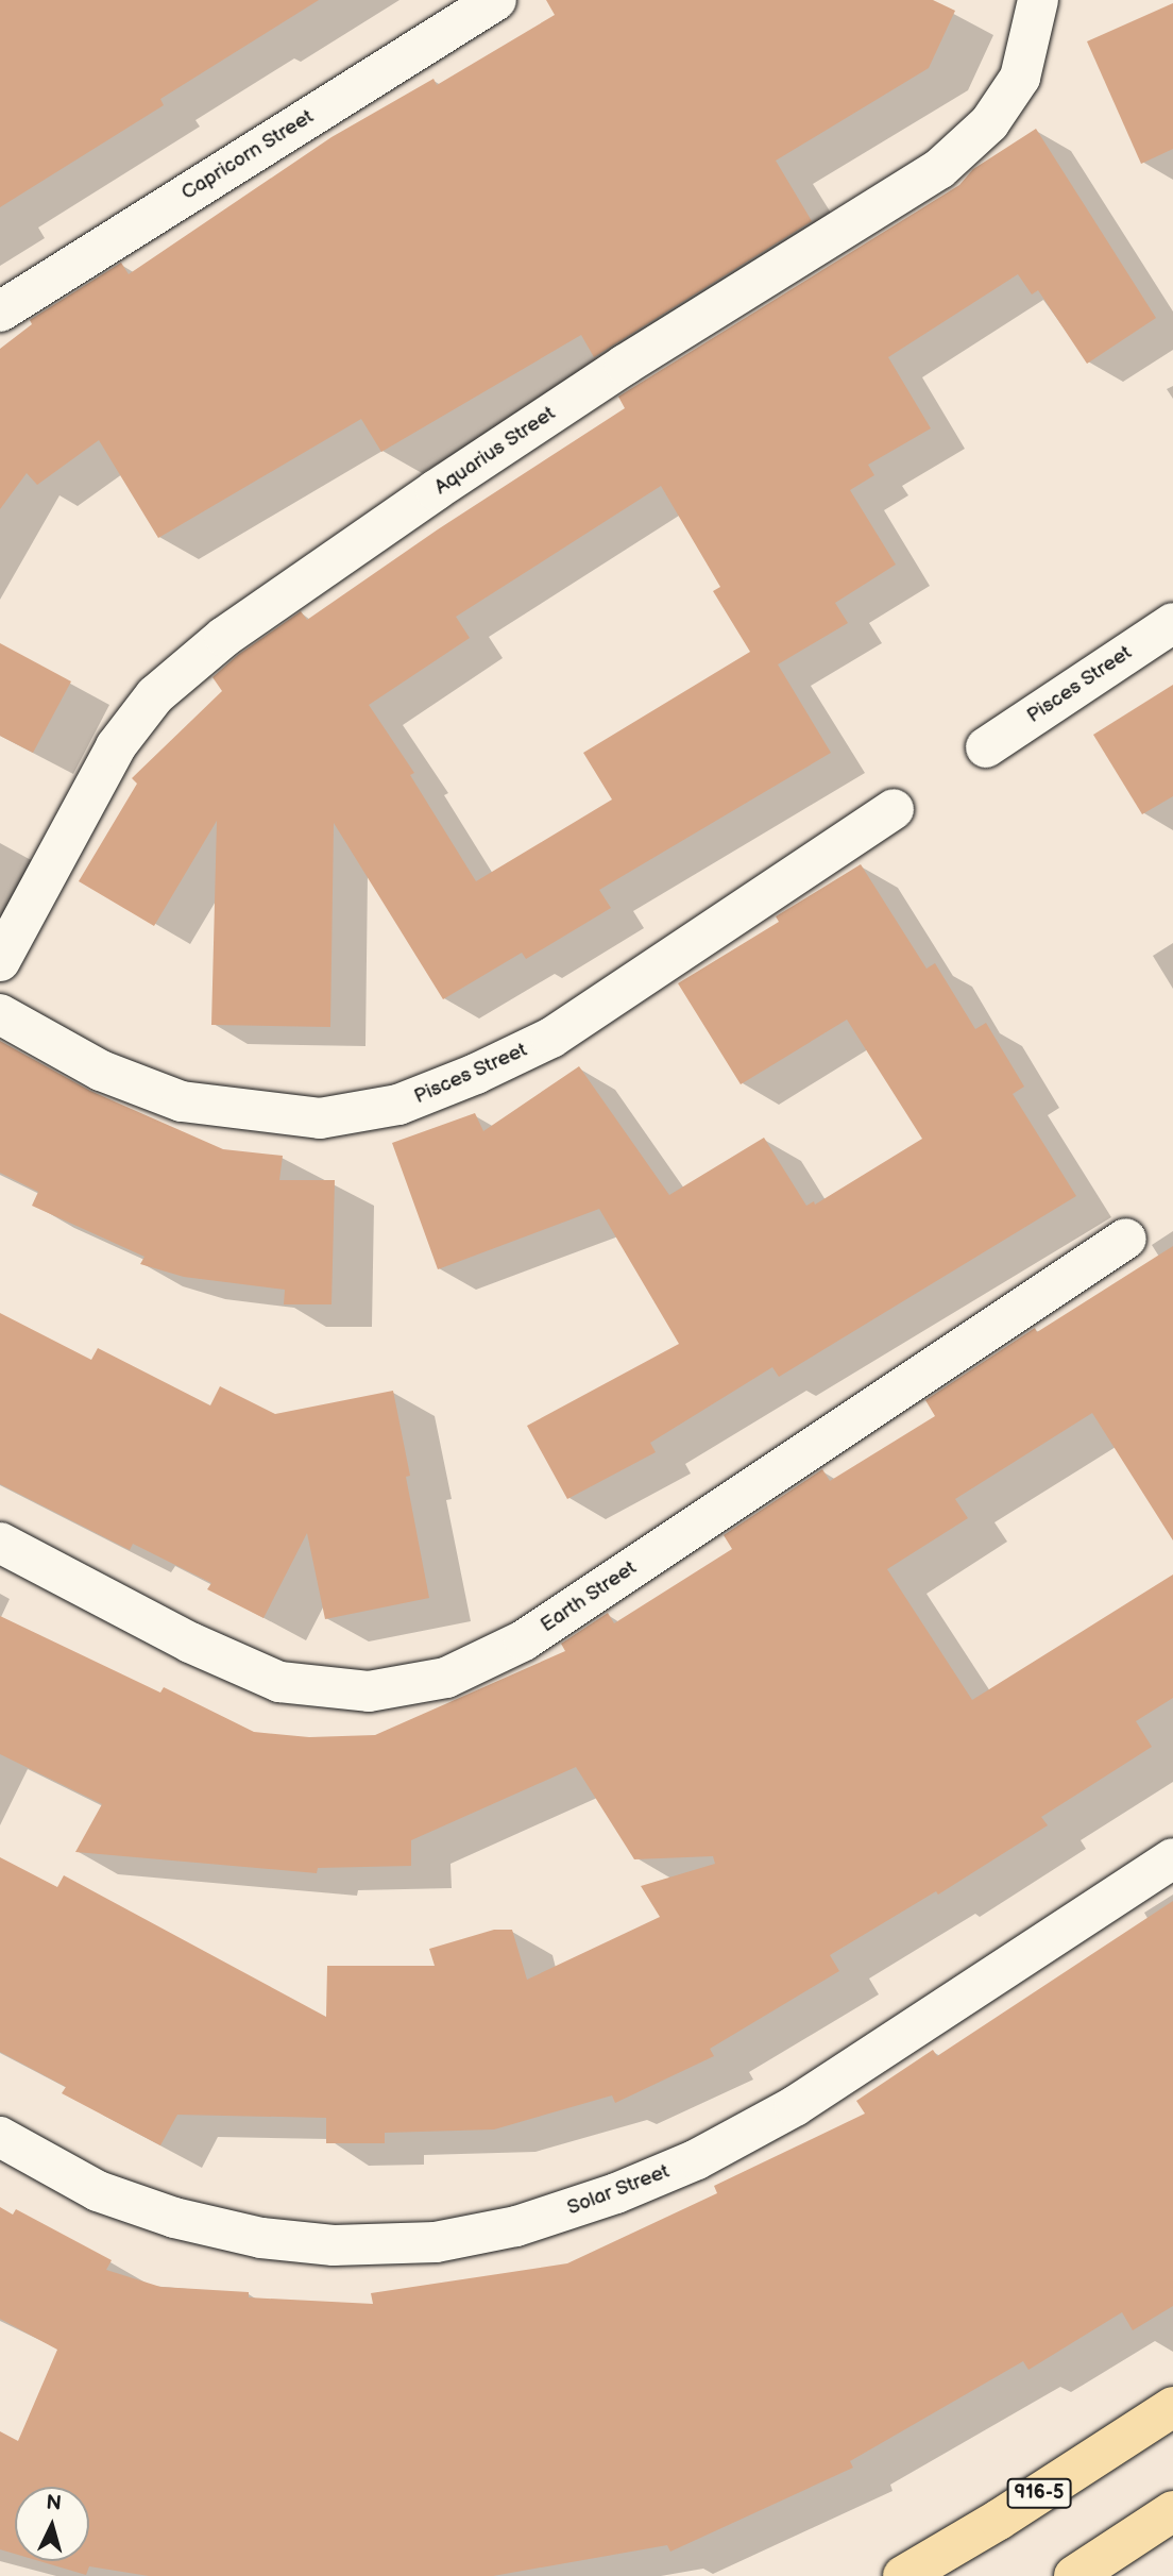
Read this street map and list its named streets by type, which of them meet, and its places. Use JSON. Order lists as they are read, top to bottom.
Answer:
{
  "streets": {
    "main road": ["916-5"],
    "street": [
      "Capricorn Street",
      "Aquarius Street",
      "Pisces Street",
      "Earth Street",
      "Solar Street"
    ]
  },
  "north": "top"
}
